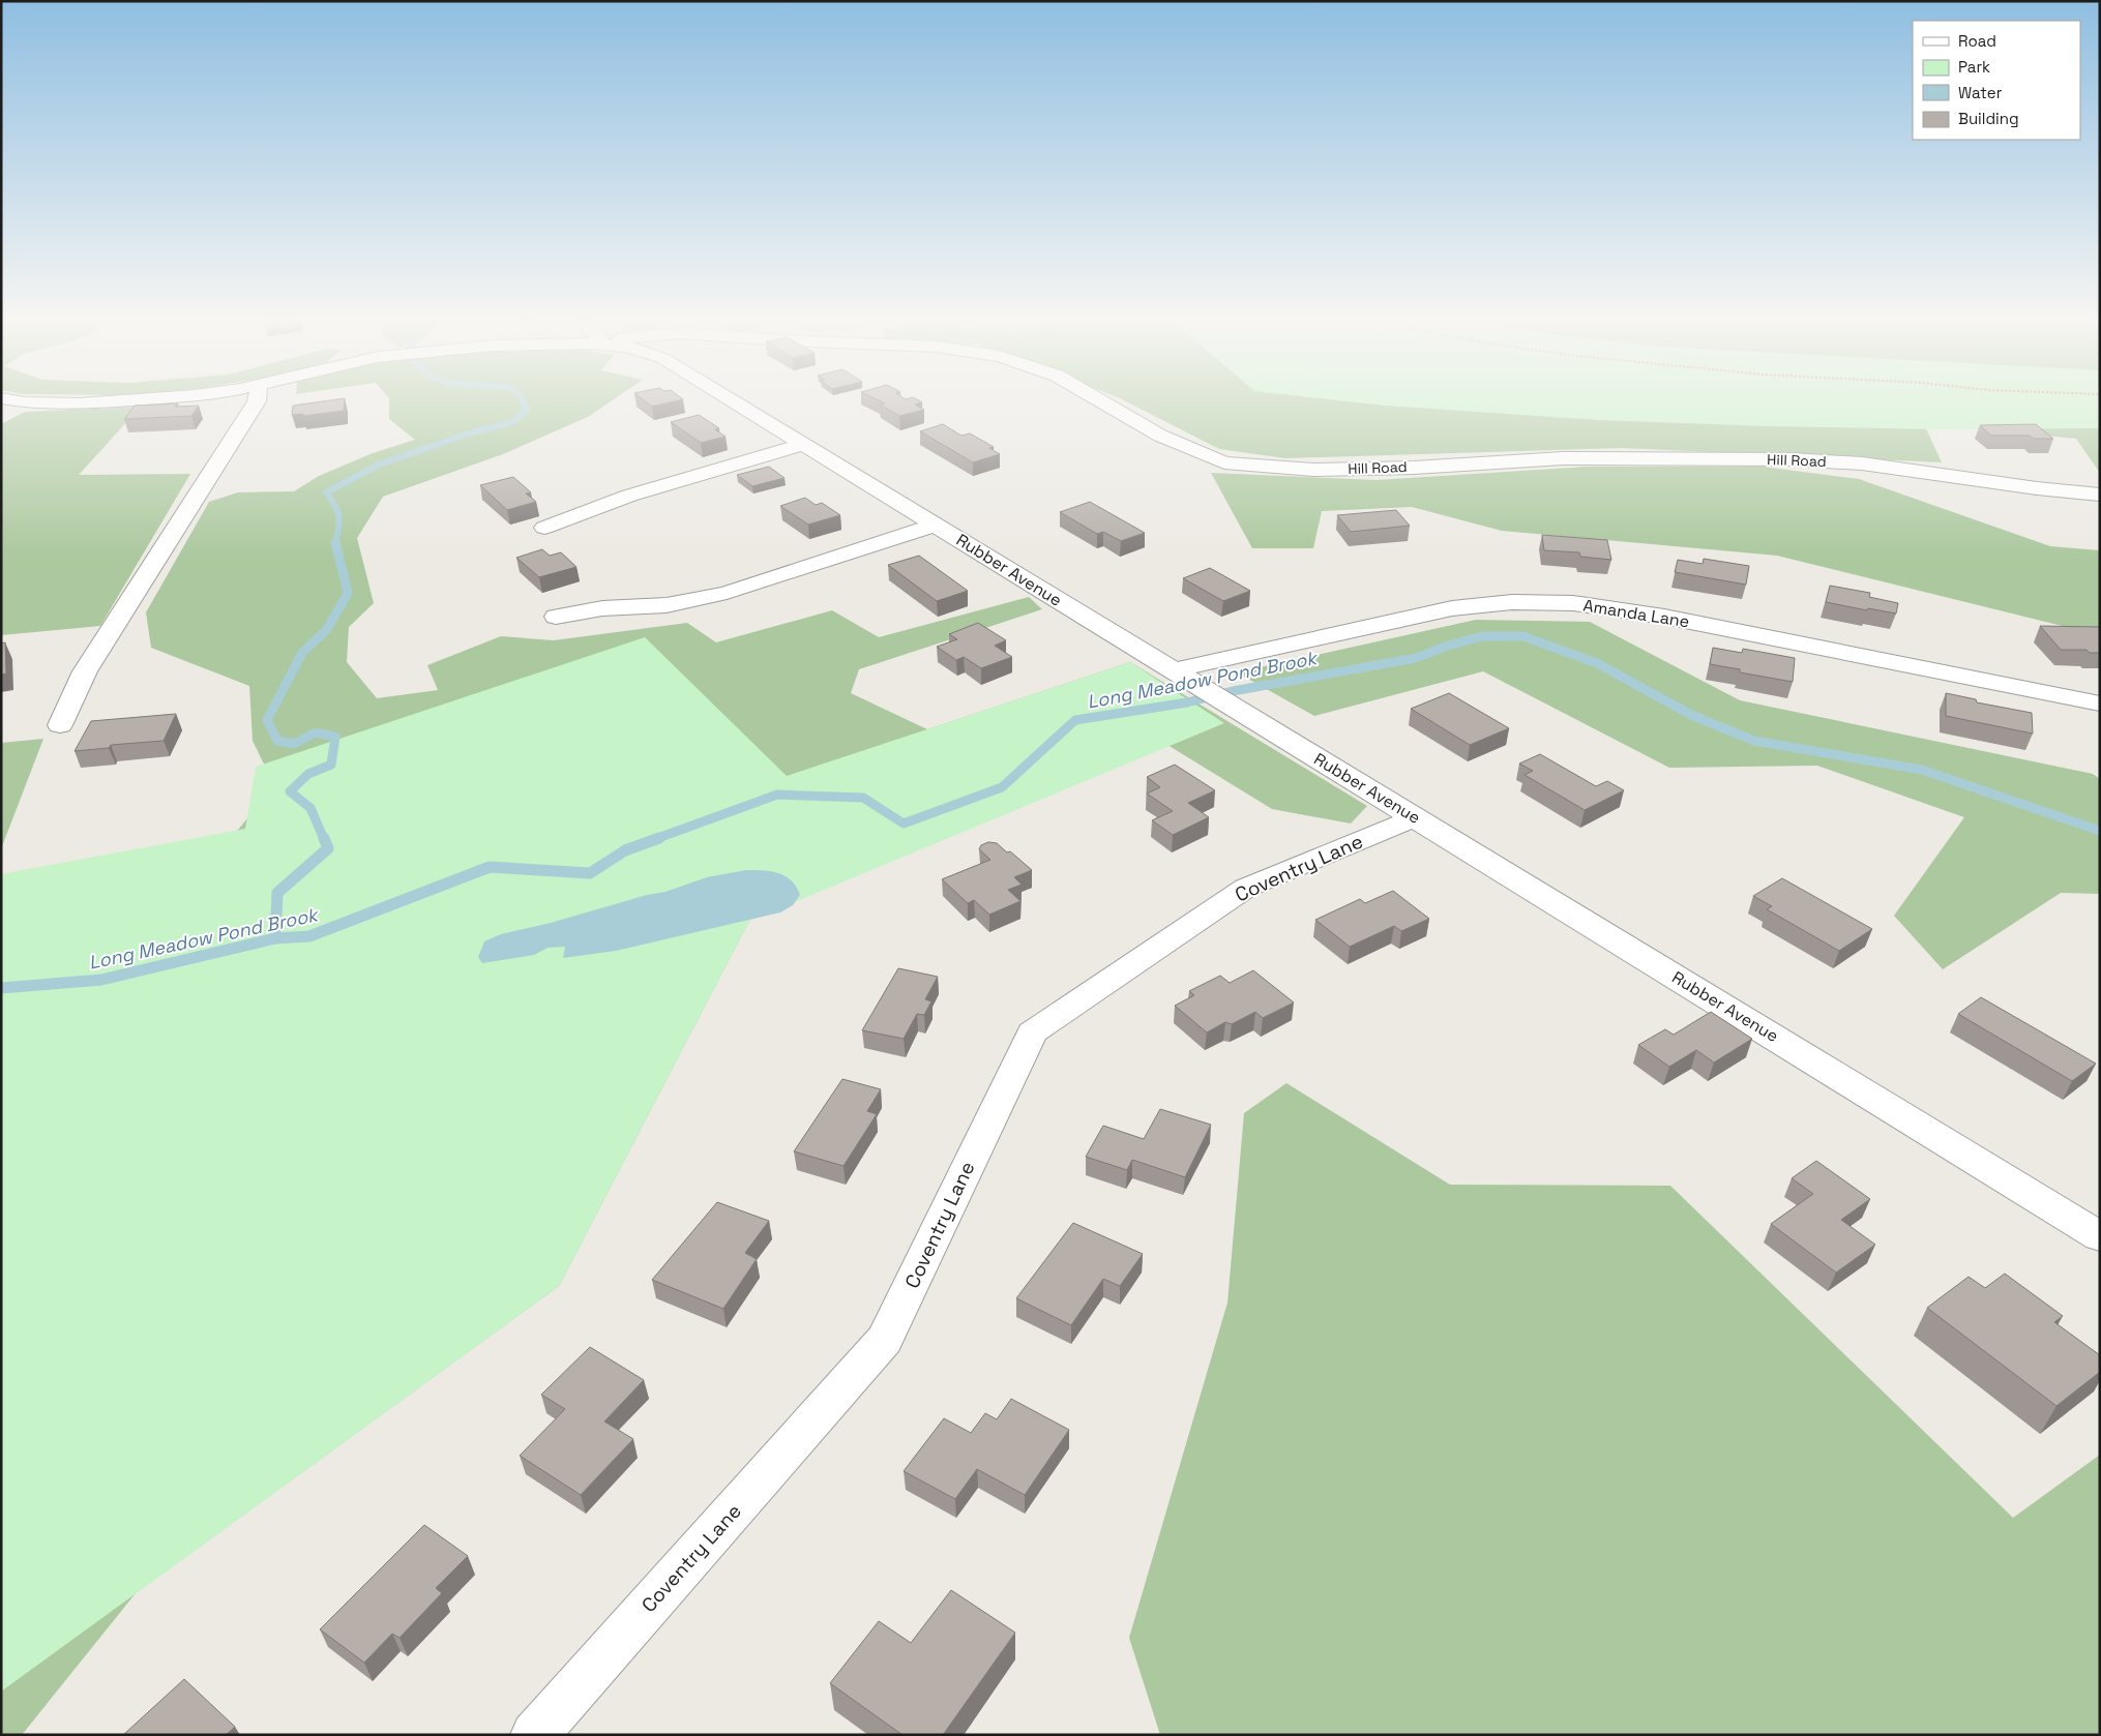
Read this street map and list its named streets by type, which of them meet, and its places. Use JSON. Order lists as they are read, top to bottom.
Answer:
{
  "streets": {
    "street": [
      "Hill Road",
      "Rubber Avenue",
      "Amanda Lane",
      "Coventry Lane"
    ]
  },
  "crossings": [
    ["Rubber Avenue", "Amanda Lane"],
    ["Rubber Avenue", "Coventry Lane"]
  ],
  "water": ["Long Meadow Pond Brook"],
  "legend": [
    "Road",
    "Park",
    "Water",
    "Building"
  ]
}
